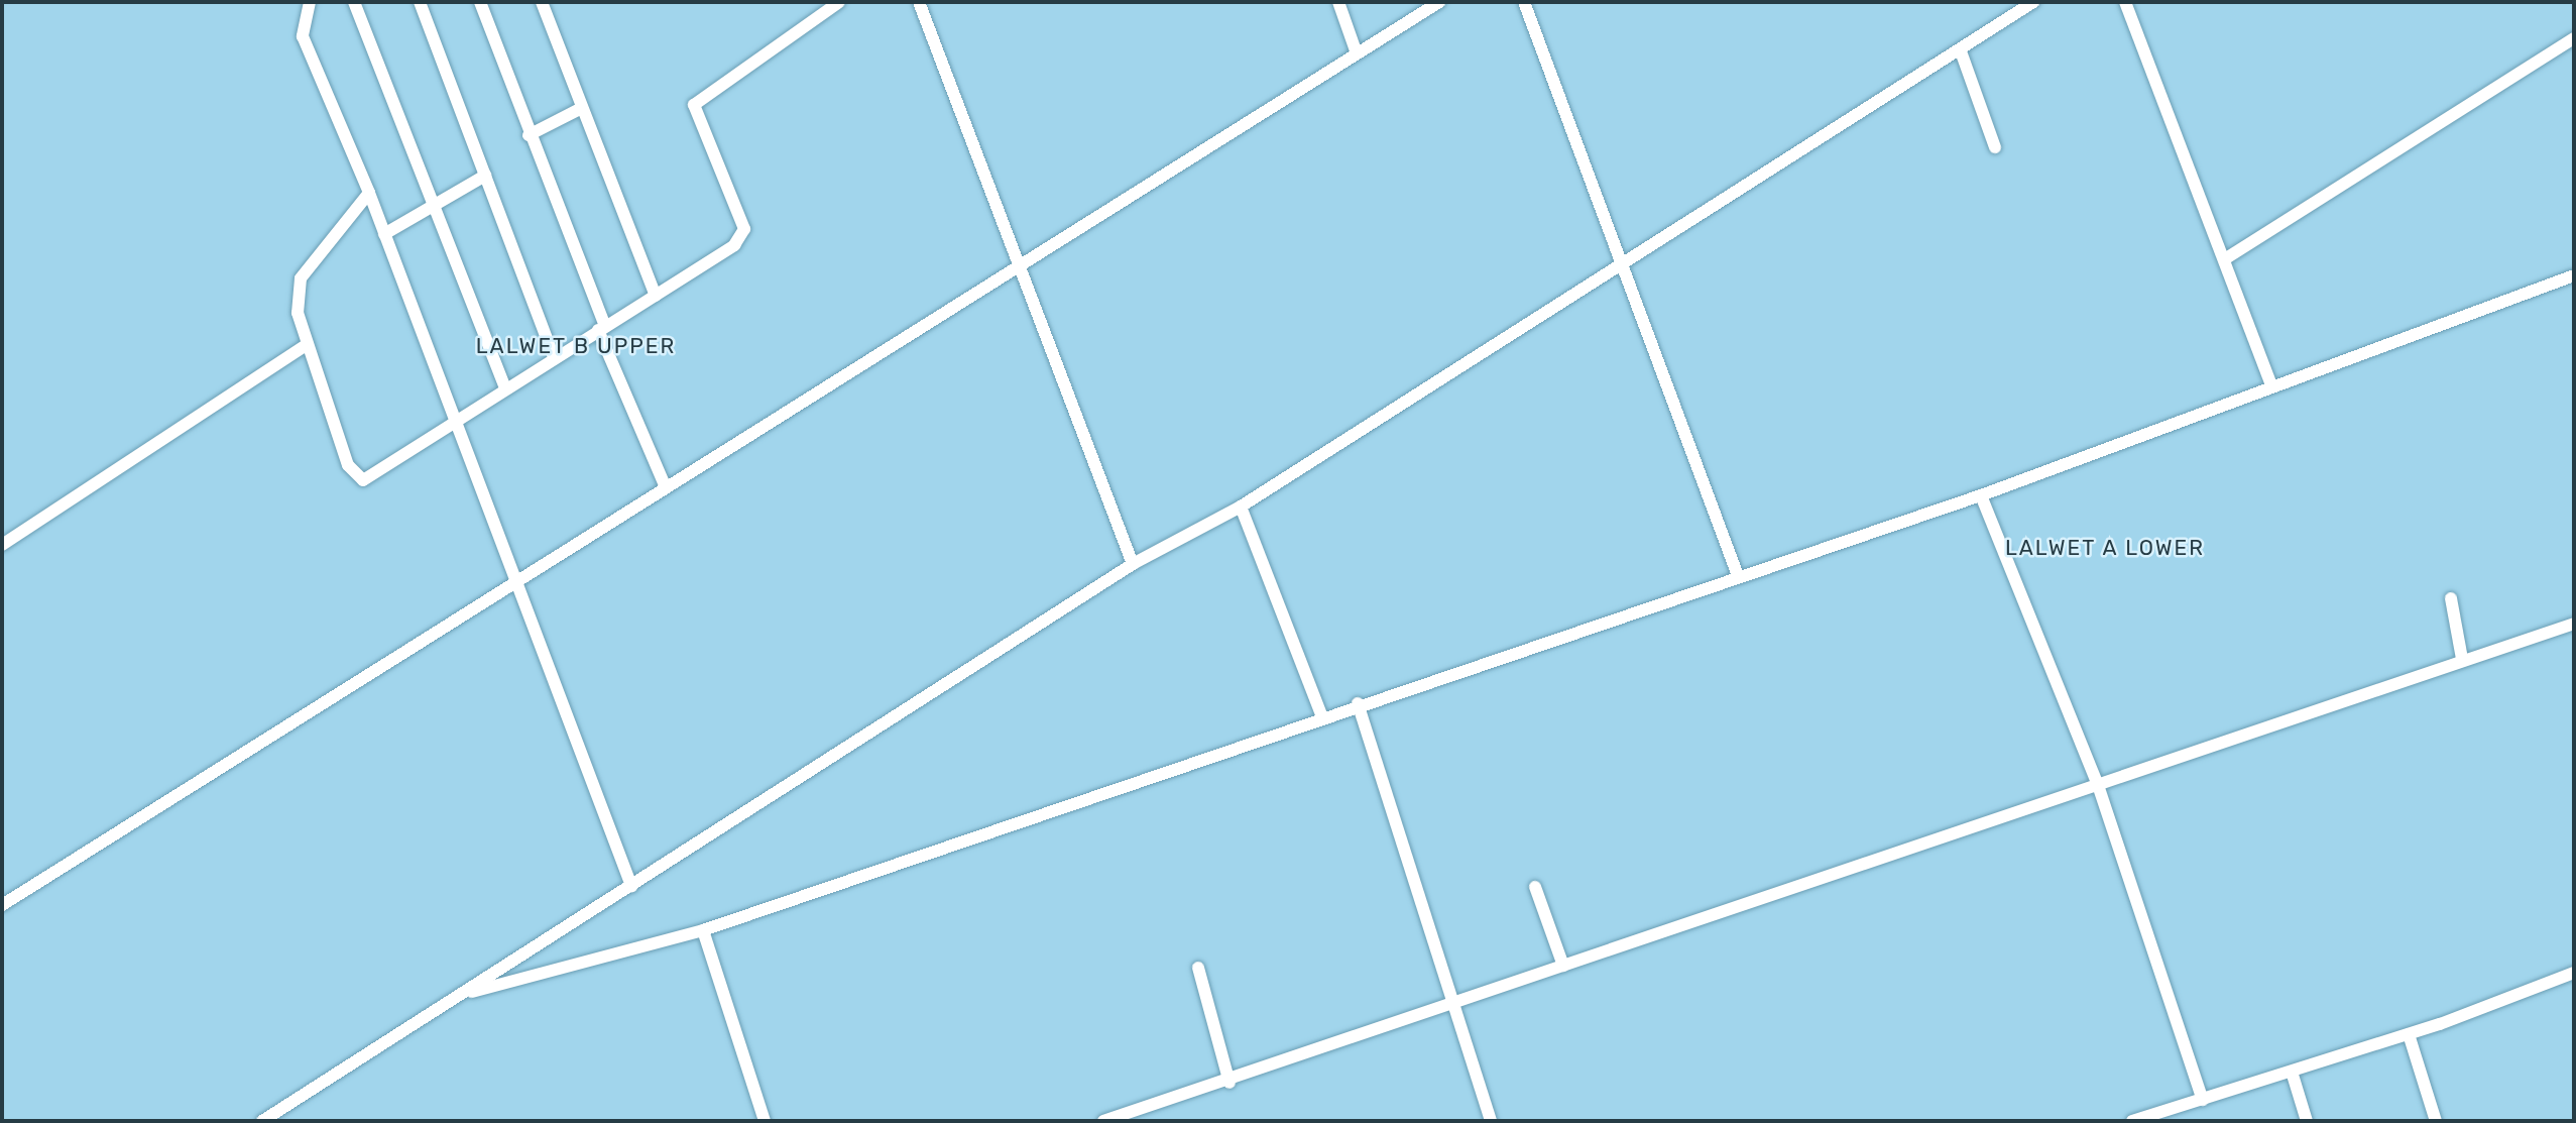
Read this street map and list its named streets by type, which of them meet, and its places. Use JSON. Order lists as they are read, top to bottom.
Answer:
{
  "districts": ["LALWET B UPPER", "LALWET A LOWER"]
}
